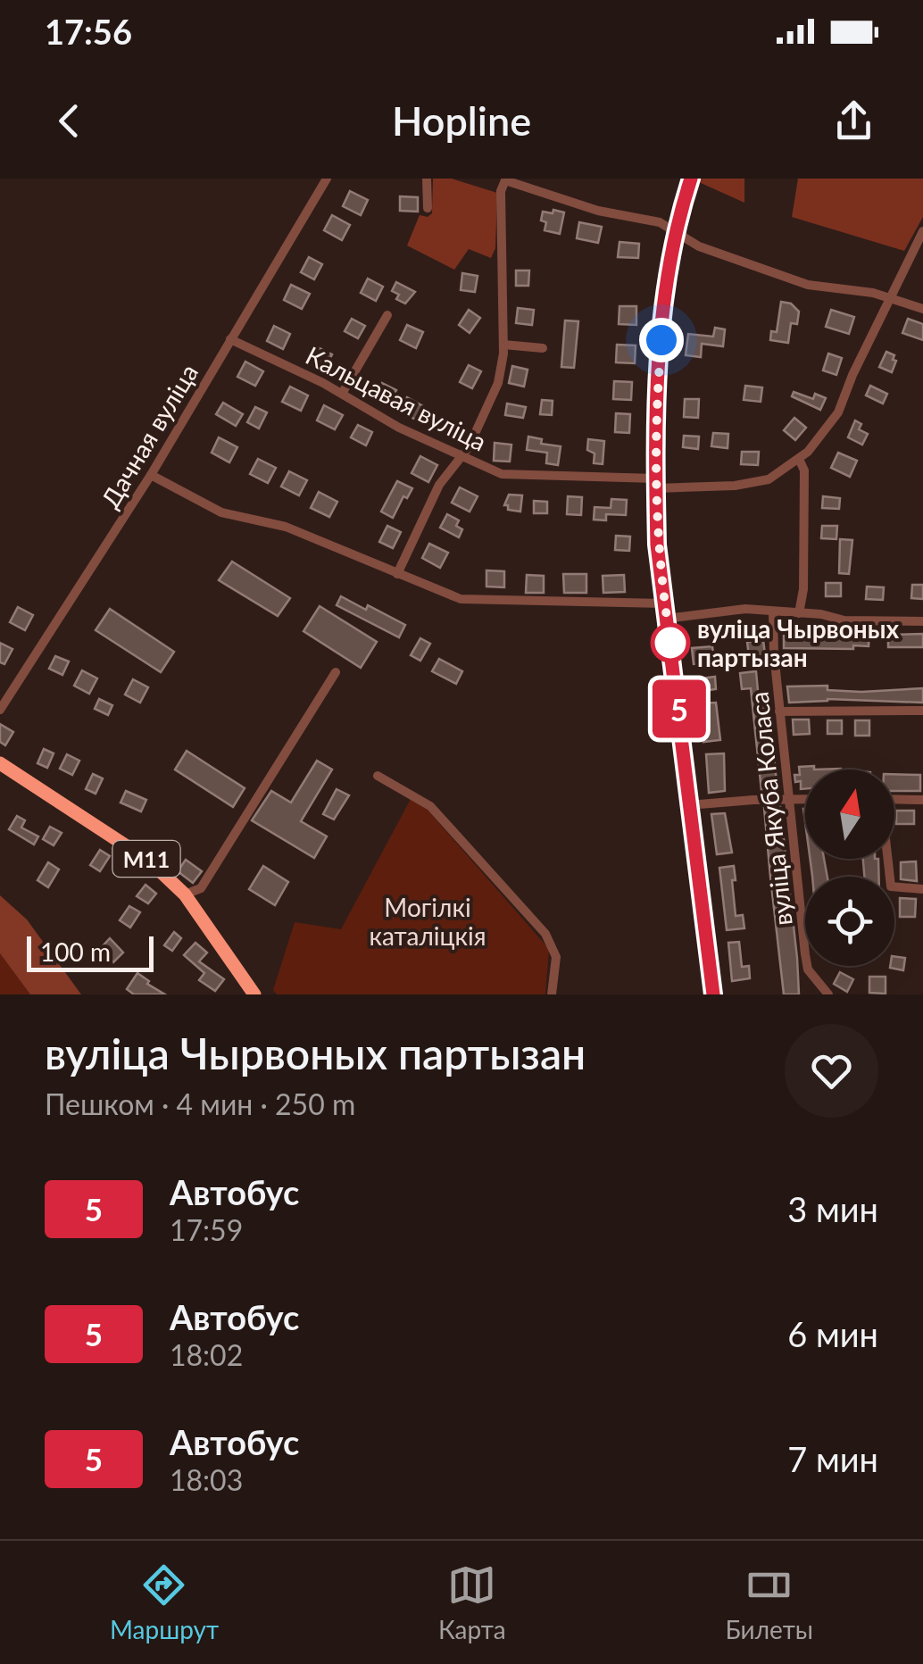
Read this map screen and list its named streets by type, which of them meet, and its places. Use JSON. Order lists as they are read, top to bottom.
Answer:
{
  "streets": {
    "highway": ["М11"],
    "street": ["Кальцавая вуліца", "Дачная вуліца", "вуліца Якуба Коласа"]
  },
  "crossings": [
    ["Кальцавая вуліца", "Дачная вуліца"]
  ],
  "parks": ["Могілкі каталіцкія"],
  "places": ["вуліца Чырвоных партызан"],
  "lines": ["bus line 5"],
  "scale_bar": "100 m",
  "north": "top",
  "page": {
    "status": "17:56",
    "header": "Hopline",
    "on_map": "5",
    "scale": "100 m",
    "heading": ["вуліца Чырвоных партызан", "Пешком · 4 мин · 250 m"],
    "list": [
      {
        "mark": "5",
        "name": "Автобус",
        "note": "17:59",
        "value": "3 мин"
      },
      {
        "mark": "5",
        "name": "Автобус",
        "note": "18:02",
        "value": "6 мин"
      },
      {
        "mark": "5",
        "name": "Автобус",
        "note": "18:03",
        "value": "7 мин"
      }
    ],
    "tabs": ["Маршрут", "Карта", "Билеты"]
  }
}
